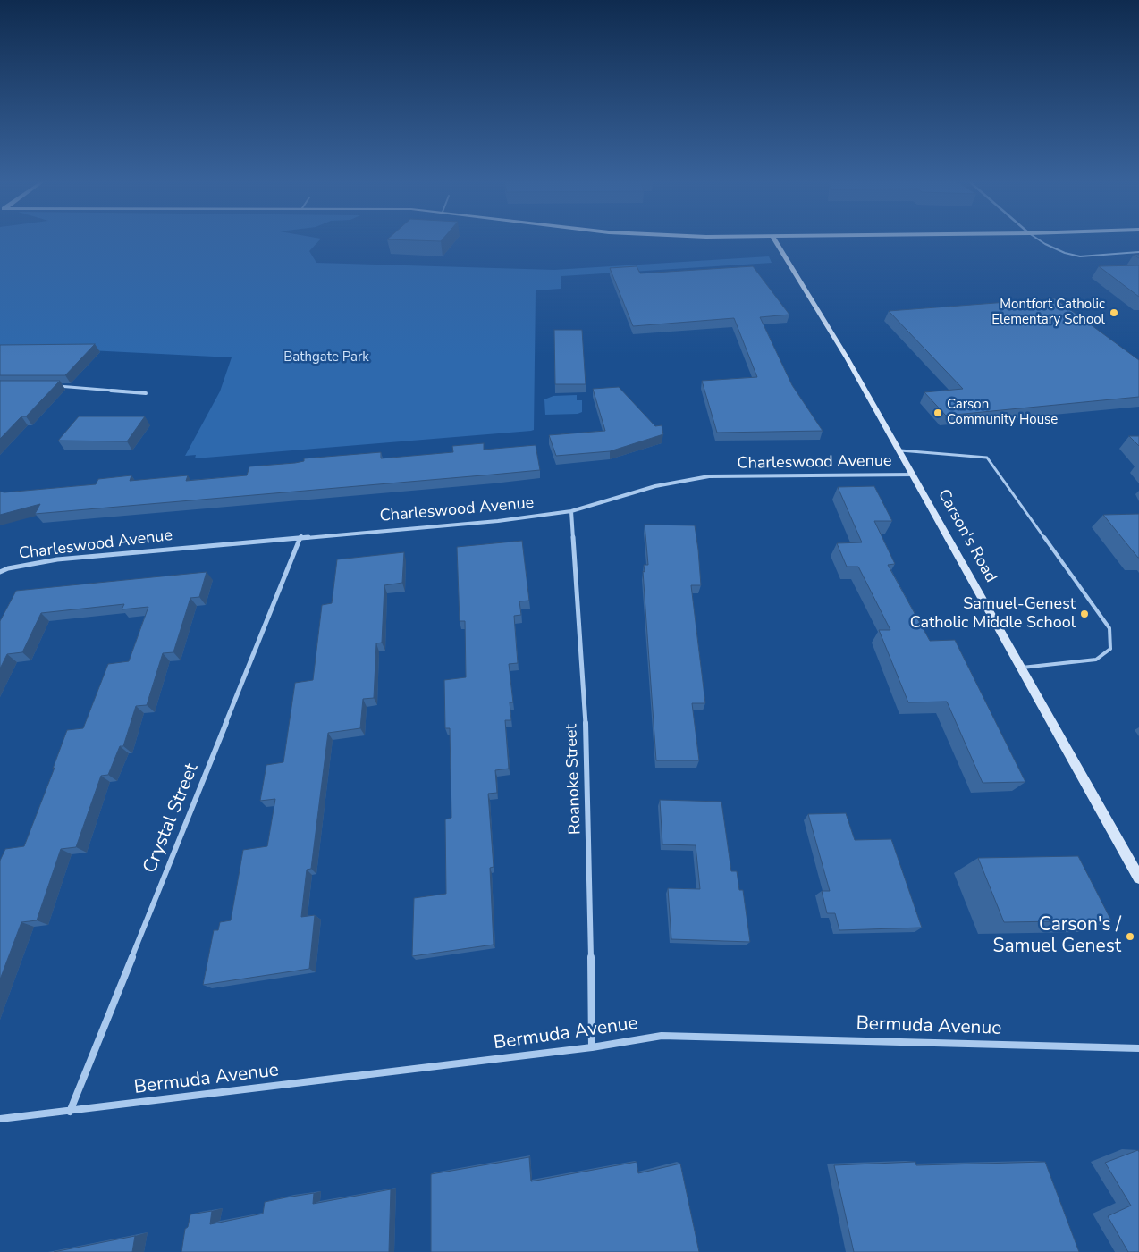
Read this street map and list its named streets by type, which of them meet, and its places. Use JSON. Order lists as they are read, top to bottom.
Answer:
{
  "streets": {
    "street": [
      "Charleswood Avenue",
      "Carson's Road",
      "Roanoke Street",
      "Crystal Street",
      "Bermuda Avenue"
    ]
  },
  "crossings": [
    ["Charleswood Avenue", "Carson's Road"],
    ["Charleswood Avenue", "Roanoke Street"],
    ["Charleswood Avenue", "Crystal Street"],
    ["Roanoke Street", "Bermuda Avenue"],
    ["Crystal Street", "Bermuda Avenue"]
  ],
  "parks": ["Bathgate Park"],
  "places": [
    "Montfort Catholic Elementary School",
    "Carson Community House",
    "Samuel-Genest Catholic Middle School",
    "Carson's / Samuel Genest"
  ]
}
